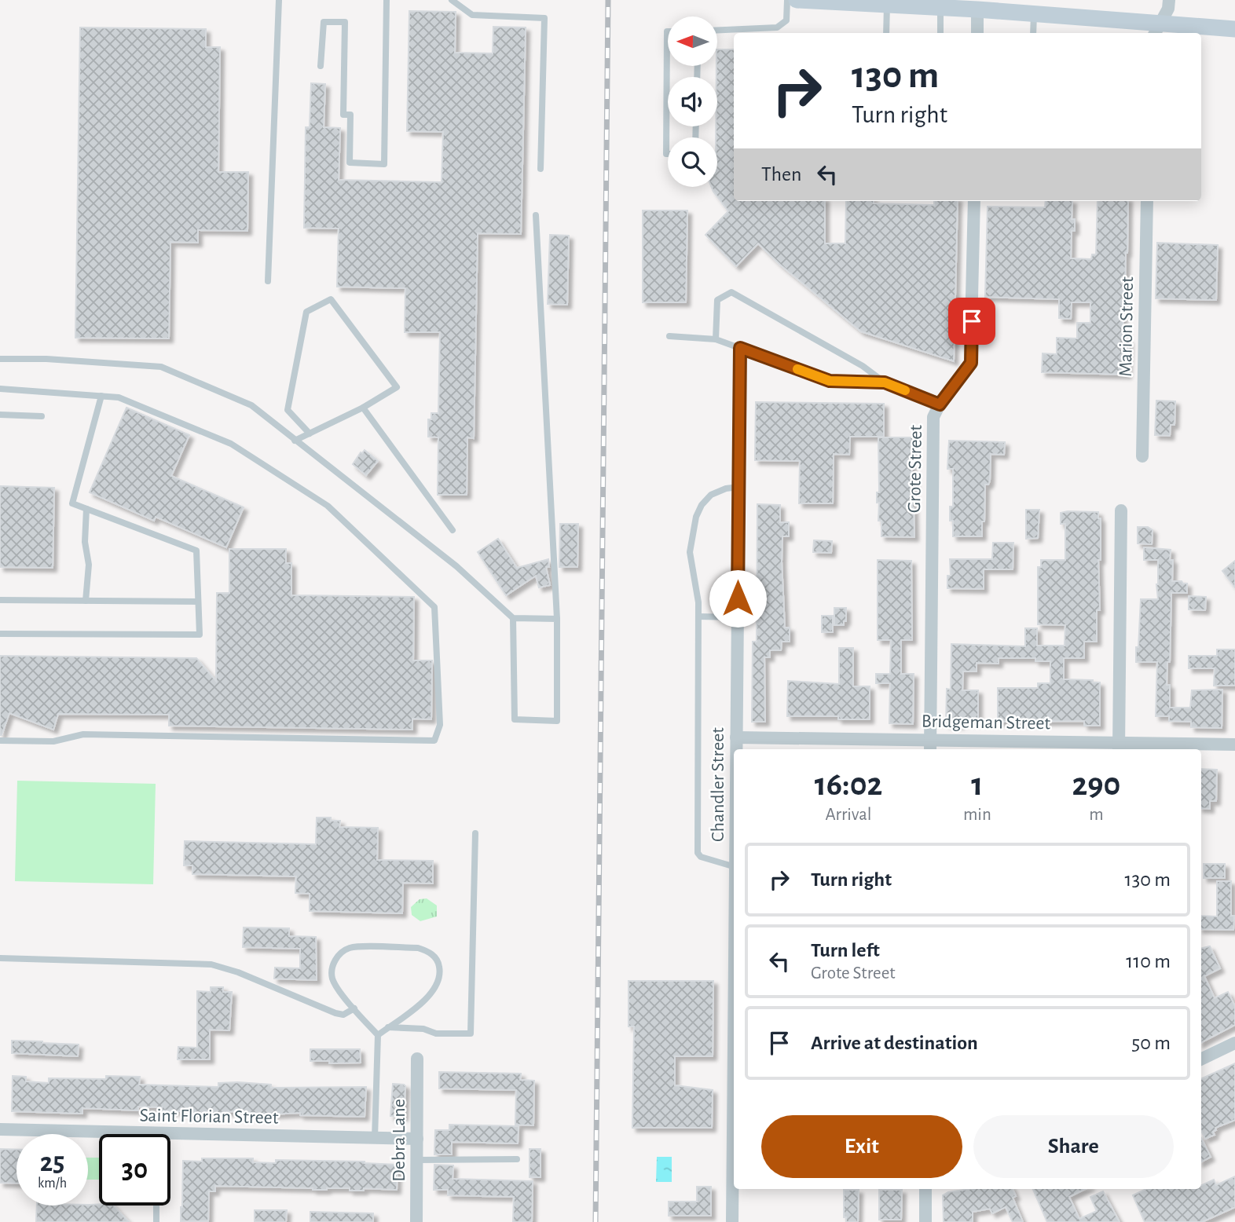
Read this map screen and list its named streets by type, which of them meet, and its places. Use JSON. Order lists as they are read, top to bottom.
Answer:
{
  "streets": {
    "street": [
      "Marion Street",
      "Grote Street",
      "Bridgeman Street",
      "Chandler Street",
      "Saint Florian Street",
      "Debra Lane"
    ]
  },
  "crossings": [
    ["Grote Street", "Bridgeman Street"],
    ["Bridgeman Street", "Chandler Street"],
    ["Saint Florian Street", "Debra Lane"]
  ],
  "north": "left",
  "page": {
    "turn": ["130 m", "Turn right"],
    "then": "Then",
    "eta": [
      "16:02",
      "Arrival",
      "1",
      "min",
      "290",
      "m"
    ],
    "list": [
      {
        "name": "Turn right",
        "value": "130 m"
      },
      {
        "name": "Turn left",
        "note": "Grote Street",
        "value": "110 m"
      },
      {
        "name": "Arrive at destination",
        "value": "50 m"
      }
    ],
    "buttons": ["Exit", "Share"],
    "speed": "25 km/h",
    "limit": "30"
  }
}
